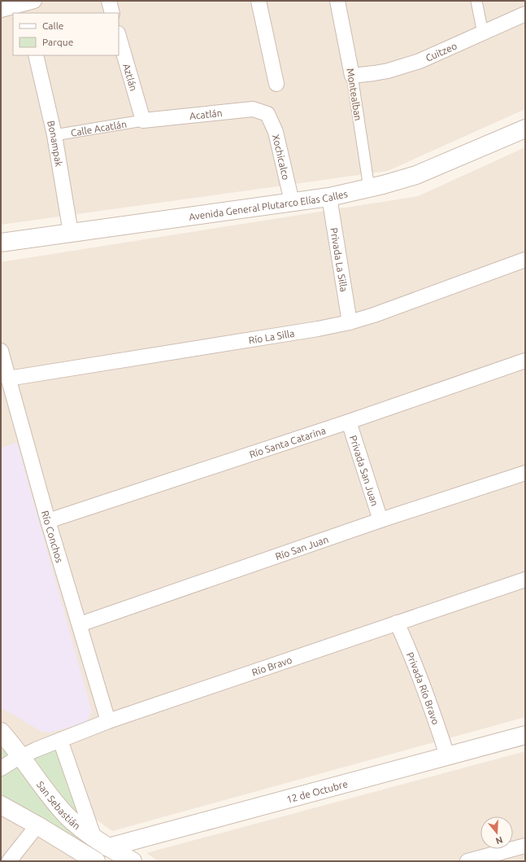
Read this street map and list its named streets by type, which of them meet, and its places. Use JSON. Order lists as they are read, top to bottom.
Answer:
{
  "streets": {
    "street": [
      "Cuitzeo",
      "Aztlán",
      "Montealban",
      "Acatlán",
      "Calle Acatlán",
      "Bonampak",
      "Xochicalco",
      "Avenida General Plutarco Elías Calles",
      "Privada La Silla",
      "Río La Silla",
      "Río Santa Catarina",
      "Privada San Juan",
      "Río Conchos",
      "Río San Juan",
      "Río Bravo",
      "Privada Río Bravo",
      "12 de Octubre",
      "San Sebastián"
    ]
  },
  "crossings": [
    ["Cuitzeo", "Montealban"],
    ["Aztlán", "Acatlán"],
    ["Aztlán", "Calle Acatlán"],
    ["Montealban", "Avenida General Plutarco Elías Calles"],
    ["Acatlán", "Calle Acatlán"],
    ["Acatlán", "Xochicalco"],
    ["Calle Acatlán", "Bonampak"],
    ["Bonampak", "Avenida General Plutarco Elías Calles"],
    ["Xochicalco", "Avenida General Plutarco Elías Calles"],
    ["Avenida General Plutarco Elías Calles", "Privada La Silla"],
    ["Privada La Silla", "Río La Silla"],
    ["Río La Silla", "Río Conchos"],
    ["Río Santa Catarina", "Privada San Juan"],
    ["Río Santa Catarina", "Río Conchos"],
    ["Privada San Juan", "Río San Juan"],
    ["Río Conchos", "Río San Juan"],
    ["Río Conchos", "Río Bravo"],
    ["Río Bravo", "Privada Río Bravo"],
    ["Río Bravo", "San Sebastián"],
    ["Privada Río Bravo", "12 de Octubre"],
    ["12 de Octubre", "San Sebastián"]
  ],
  "legend": ["Calle", "Parque"],
  "north": "bottom"
}
